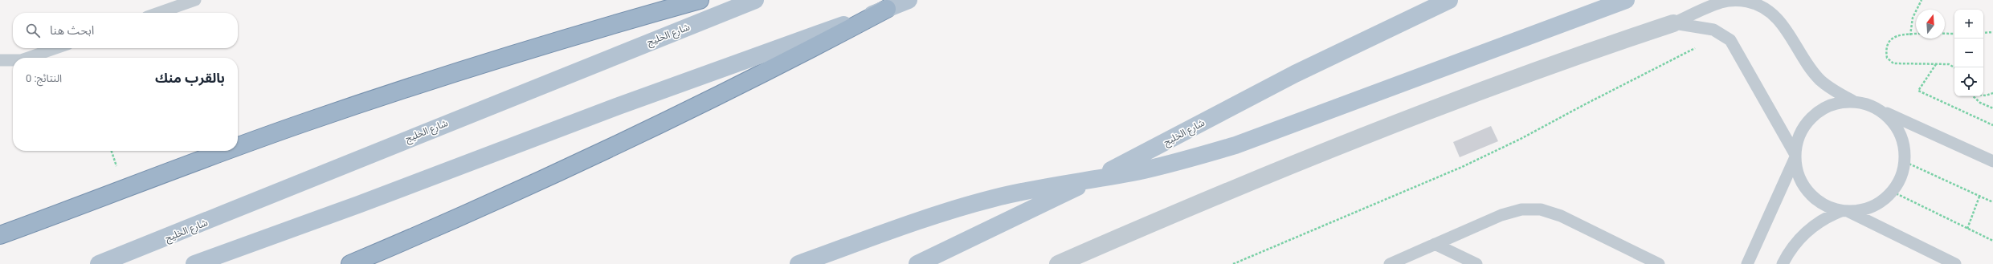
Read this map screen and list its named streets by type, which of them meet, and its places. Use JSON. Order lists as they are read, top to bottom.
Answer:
{
  "streets": {
    "main road": ["شارع الخليج"]
  },
  "north": "top",
  "page": {
    "map_buttons": ["+", "−"],
    "search": "ابحث هنا",
    "heading": ["بالقرب منك", "النتائج: 0"]
  }
}
